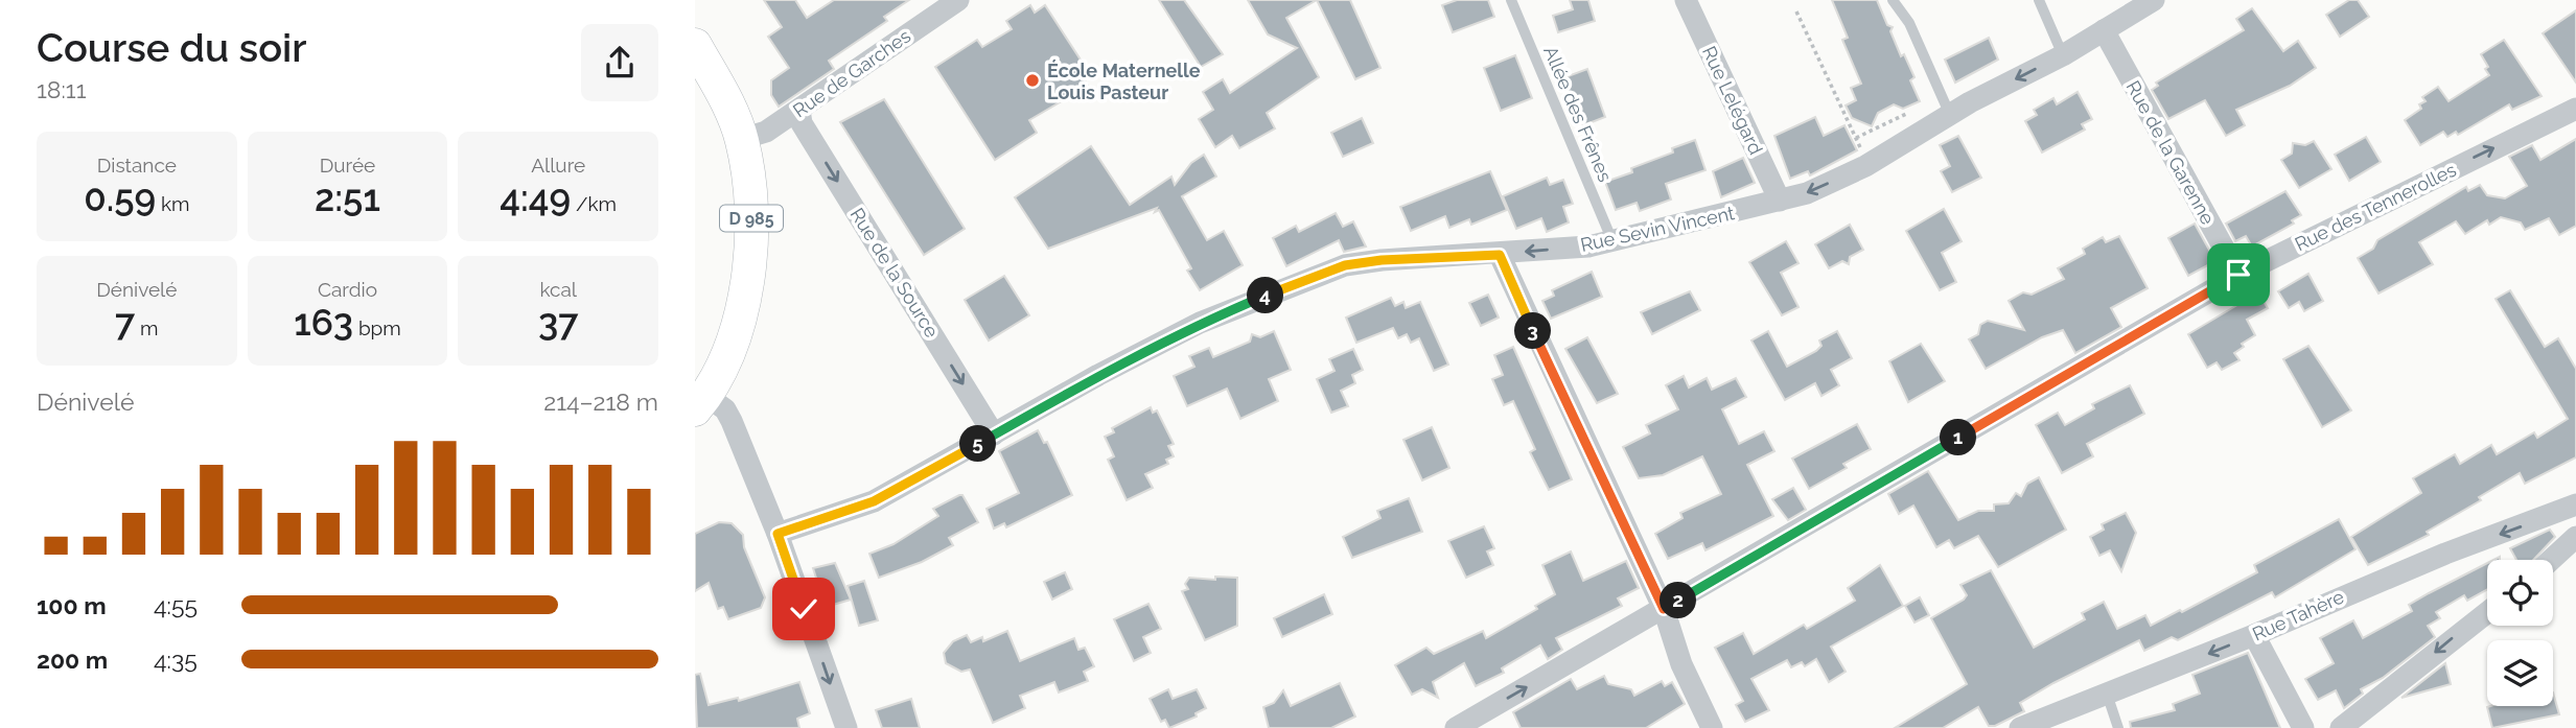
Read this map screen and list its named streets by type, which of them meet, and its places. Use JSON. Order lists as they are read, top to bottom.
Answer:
{
  "streets": {
    "main road": ["D 985"],
    "street": [
      "Rue de Garches",
      "Rue Lelégard",
      "Rue de la Garenne",
      "Rue des Tennerolles",
      "Rue Sevin Vincent",
      "Rue de la Source",
      "Rue Tahère"
    ],
    "lane": ["Allée des Frênes"]
  },
  "crossings": [
    ["Rue de Garches", "D 985"],
    ["Rue de Garches", "Rue de la Source"],
    ["Rue Lelégard", "Rue Sevin Vincent"],
    ["Allée des Frênes", "Rue Sevin Vincent"],
    ["Rue de la Garenne", "Rue des Tennerolles"],
    ["Rue de la Garenne", "Rue Sevin Vincent"],
    ["Rue Sevin Vincent", "Rue de la Source"]
  ],
  "one_way": ["Rue des Tennerolles", "Rue de la Source"],
  "places": ["École Maternelle Louis Pasteur"],
  "page": {
    "heading": ["Course du soir", "18:11"],
    "stats": [
      ["Distance", "0.59 km"],
      ["Durée", "2:51"],
      ["Allure", "4:49 /km"],
      ["Dénivelé", "7 m"],
      ["Cardio", "163 bpm"],
      ["kcal", "37"]
    ],
    "pins": [
      "4",
      "3",
      "1",
      "5",
      "2"
    ],
    "chart": ["Dénivelé", "214–218 m"],
    "list": [
      {
        "name": "100 m",
        "note": "4:55"
      },
      {
        "name": "200 m",
        "note": "4:35"
      }
    ]
  }
}
